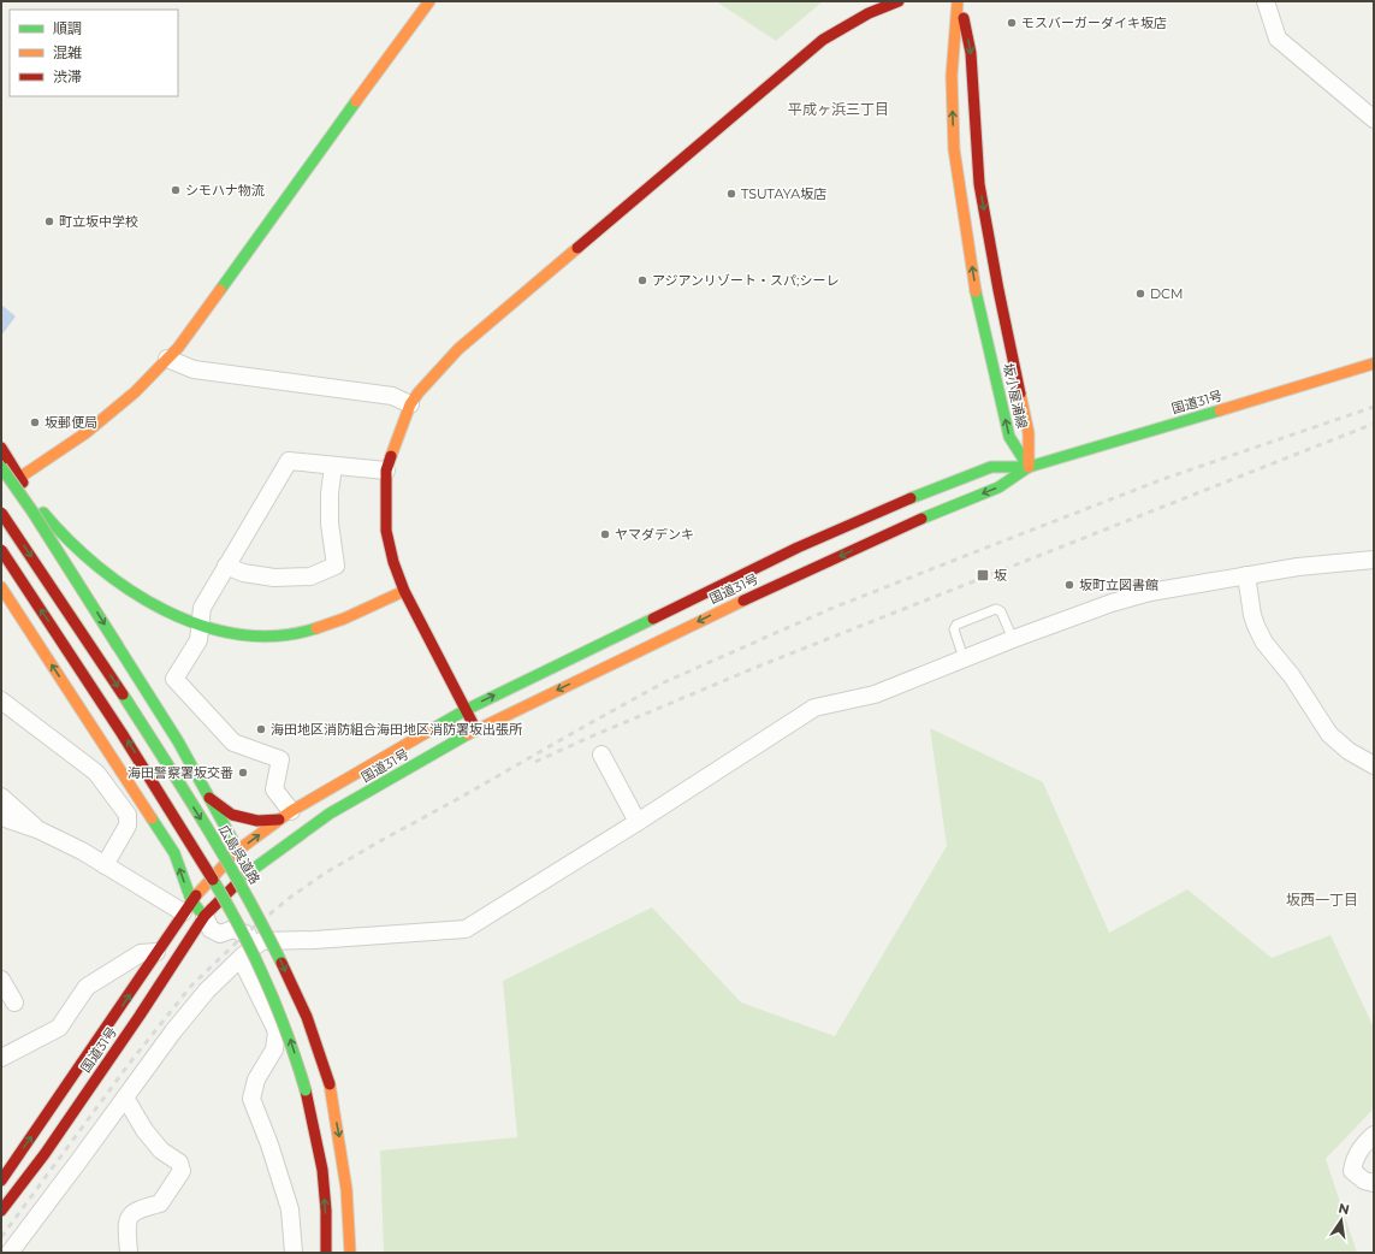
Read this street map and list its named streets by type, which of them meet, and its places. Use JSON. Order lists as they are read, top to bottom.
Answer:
{
  "streets": {
    "main road": ["坂小屋浦線", "国道31号", "広島呉道路"]
  },
  "crossings": [
    ["坂小屋浦線", "国道31号"]
  ],
  "districts": ["平成ヶ浜三丁目", "坂西一丁目"],
  "places": {
    "other": [
      "モスバーガーダイキ坂店",
      "シモハナ物流",
      "TSUTAYA坂店",
      "町立坂中学校",
      "アジアンリゾート・スパ;シーレ",
      "DCM",
      "坂郵便局",
      "ヤマダデンキ",
      "坂町立図書館",
      "海田地区消防組合海田地区消防署坂出張所",
      "海田警察署坂交番"
    ],
    "transit": ["坂"]
  },
  "legend": ["順調", "混雑", "渋滞"],
  "north": "top"
}
